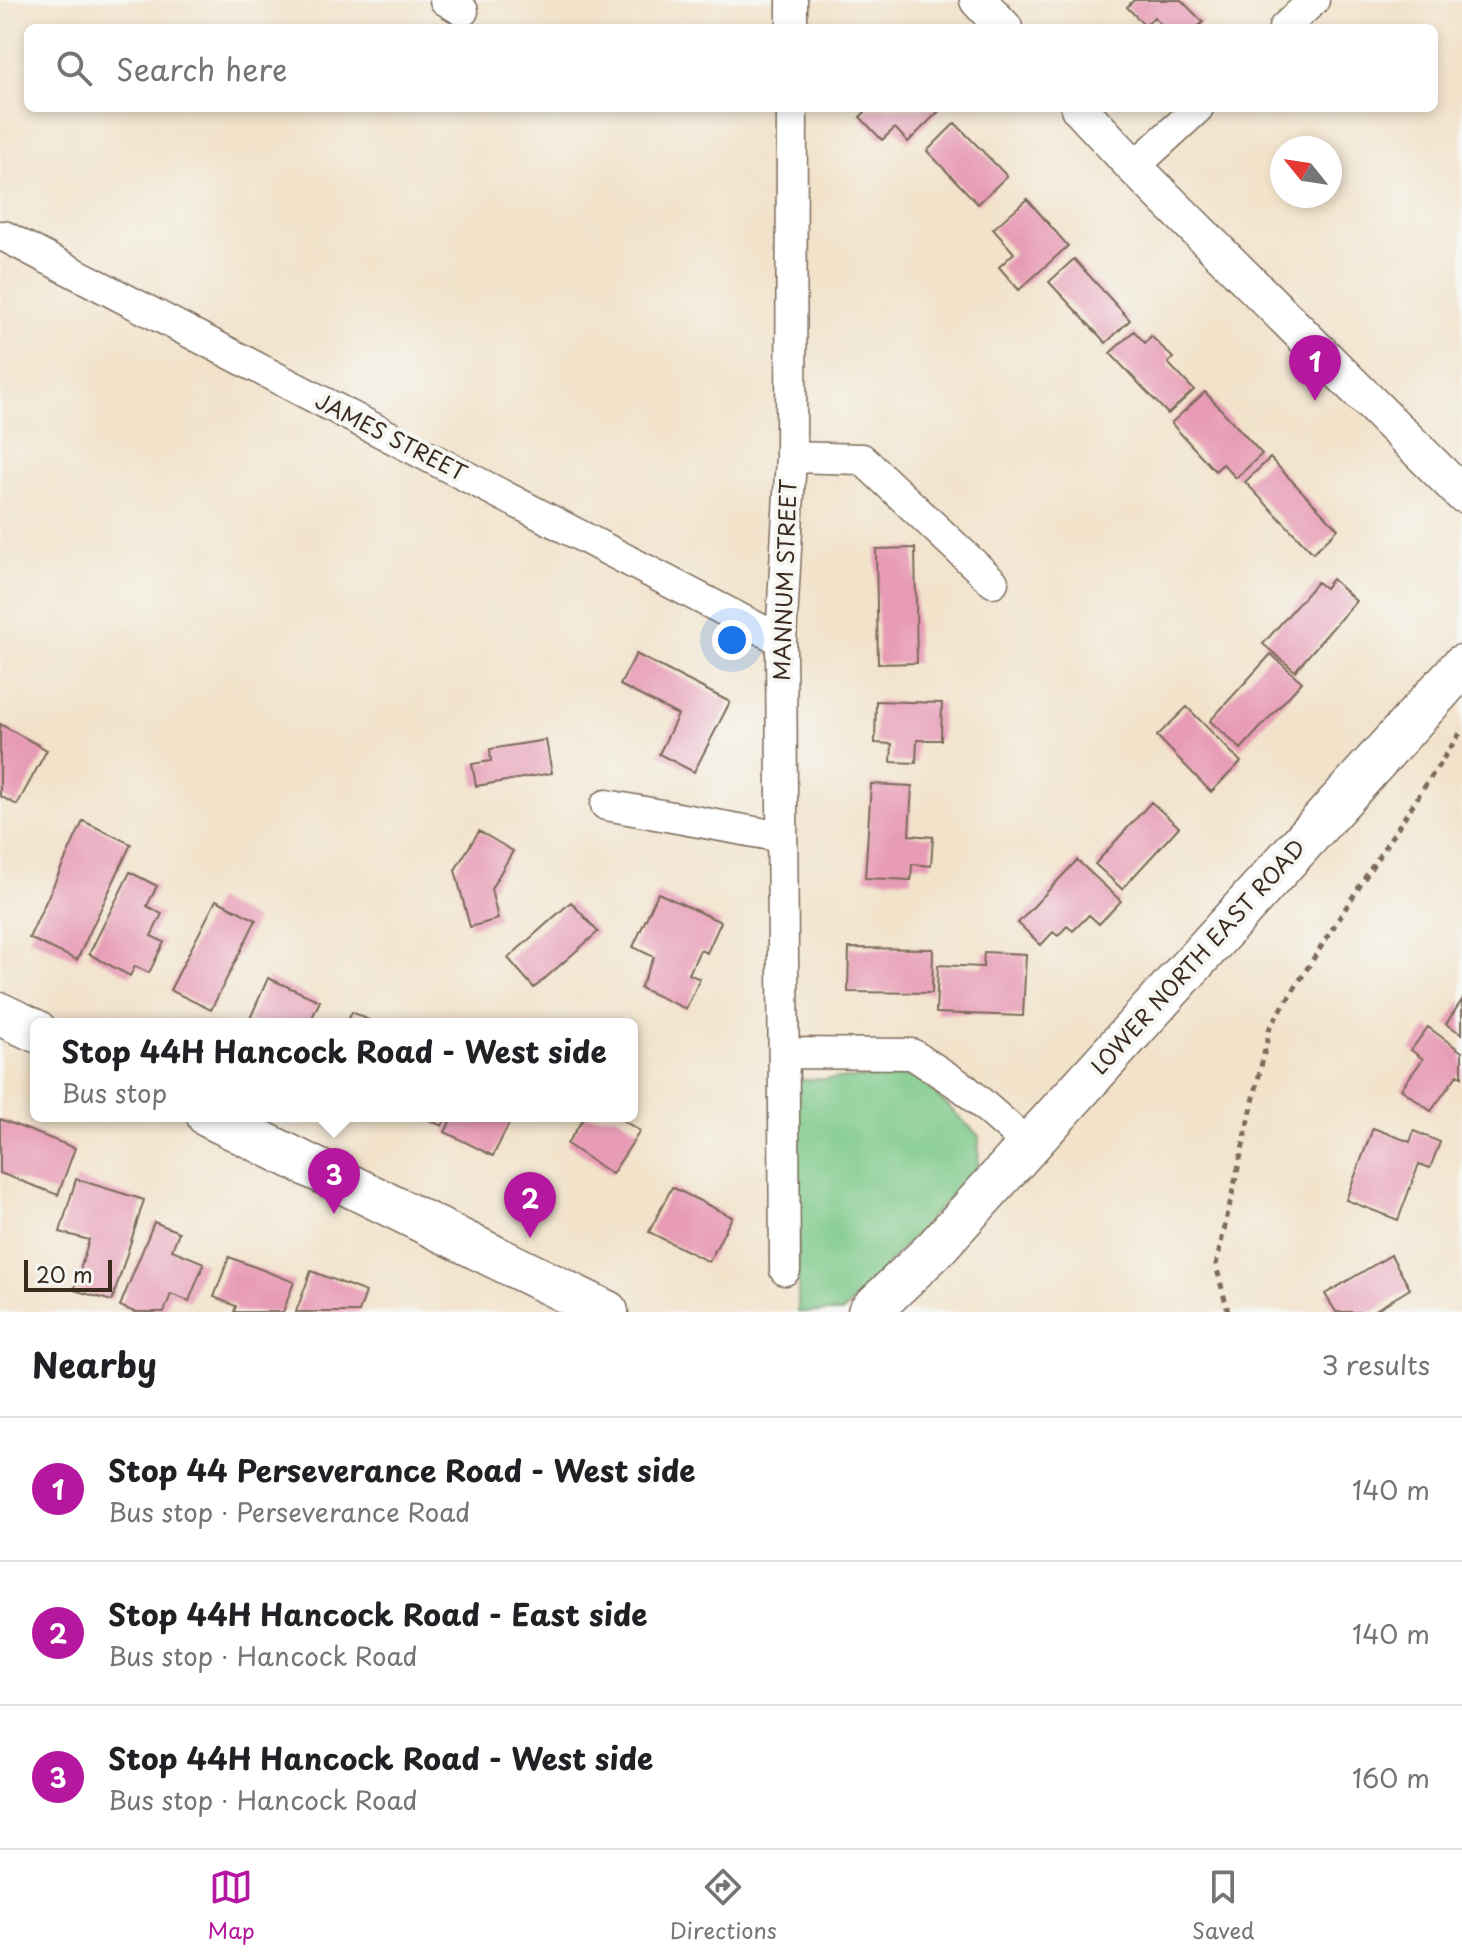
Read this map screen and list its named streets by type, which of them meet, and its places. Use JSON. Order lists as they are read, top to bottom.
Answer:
{
  "streets": {
    "main road": ["LOWER NORTH EAST ROAD"],
    "street": ["JAMES STREET", "MANNUM STREET"]
  },
  "crossings": [
    ["JAMES STREET", "MANNUM STREET"]
  ],
  "scale_bar": "20 m",
  "north": "top left",
  "page": {
    "search": "Search here",
    "pins": ["1", "3", "2"],
    "popup": ["Stop 44H Hancock Road - West side", "Bus stop"],
    "scale": "20 m",
    "heading": ["Nearby", "3 results"],
    "list": [
      {
        "mark": "1",
        "name": "Stop 44 Perseverance Road - West side",
        "note": "Bus stop · Perseverance Road",
        "value": "140 m"
      },
      {
        "mark": "2",
        "name": "Stop 44H Hancock Road - East side",
        "note": "Bus stop · Hancock Road",
        "value": "140 m"
      },
      {
        "mark": "3",
        "name": "Stop 44H Hancock Road - West side",
        "note": "Bus stop · Hancock Road",
        "value": "160 m"
      }
    ],
    "nav": ["Map", "Directions", "Saved"]
  }
}
